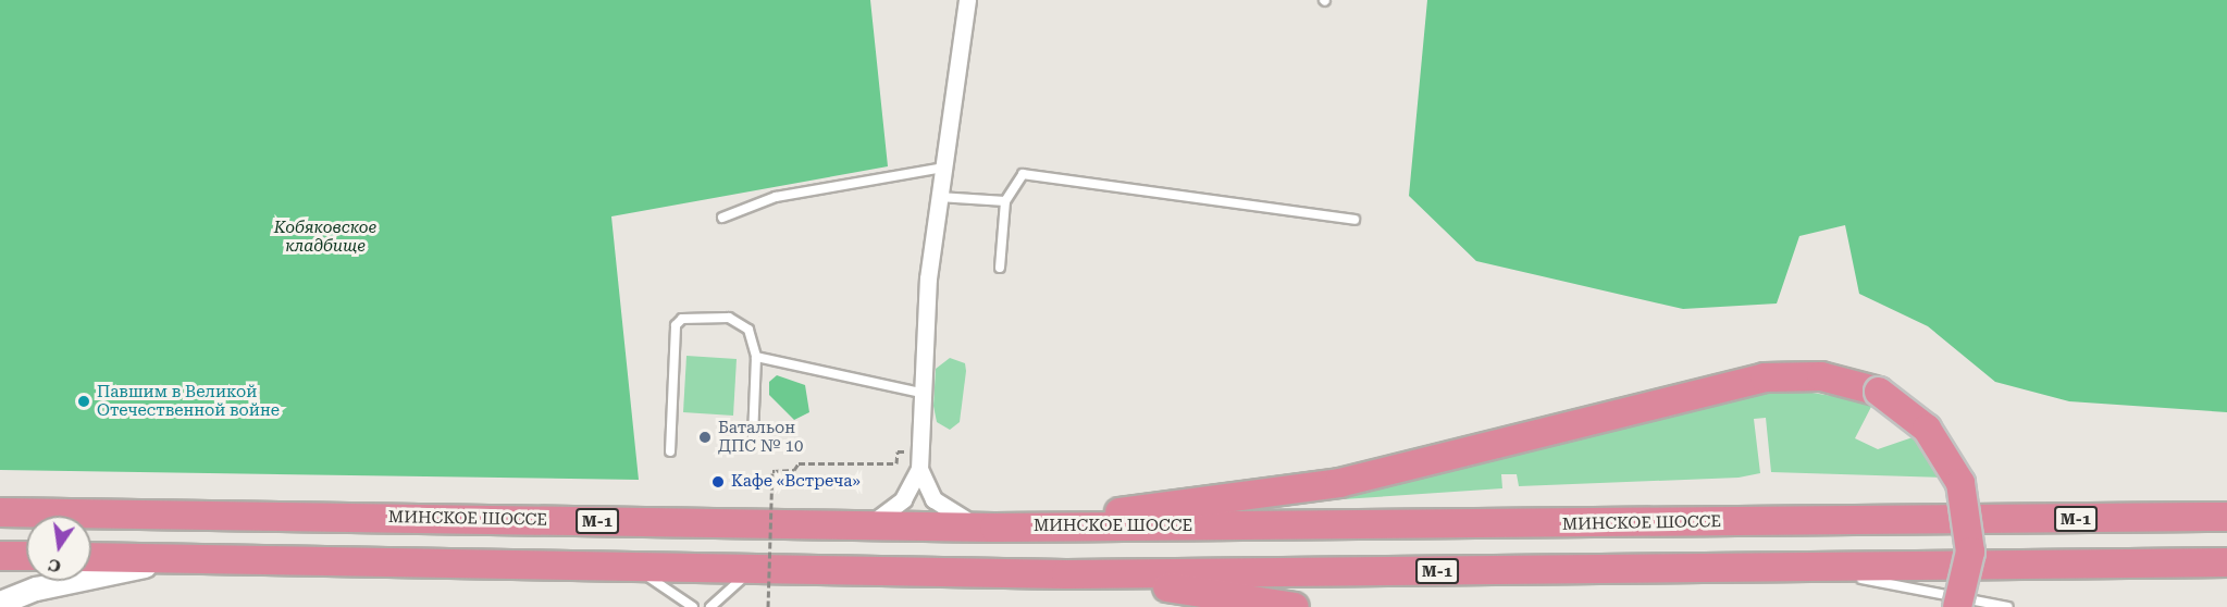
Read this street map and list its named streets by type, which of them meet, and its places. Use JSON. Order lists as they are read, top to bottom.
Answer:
{
  "streets": {
    "highway": ["МИНСКОЕ ШОССЕ", "М-1"]
  },
  "parks": ["Кобяковское кладбище"],
  "places": ["Павшим в Великой Отечественной войне", "Батальон ДПС № 10", "Кафе «Встреча»"],
  "north": "bottom"
}
